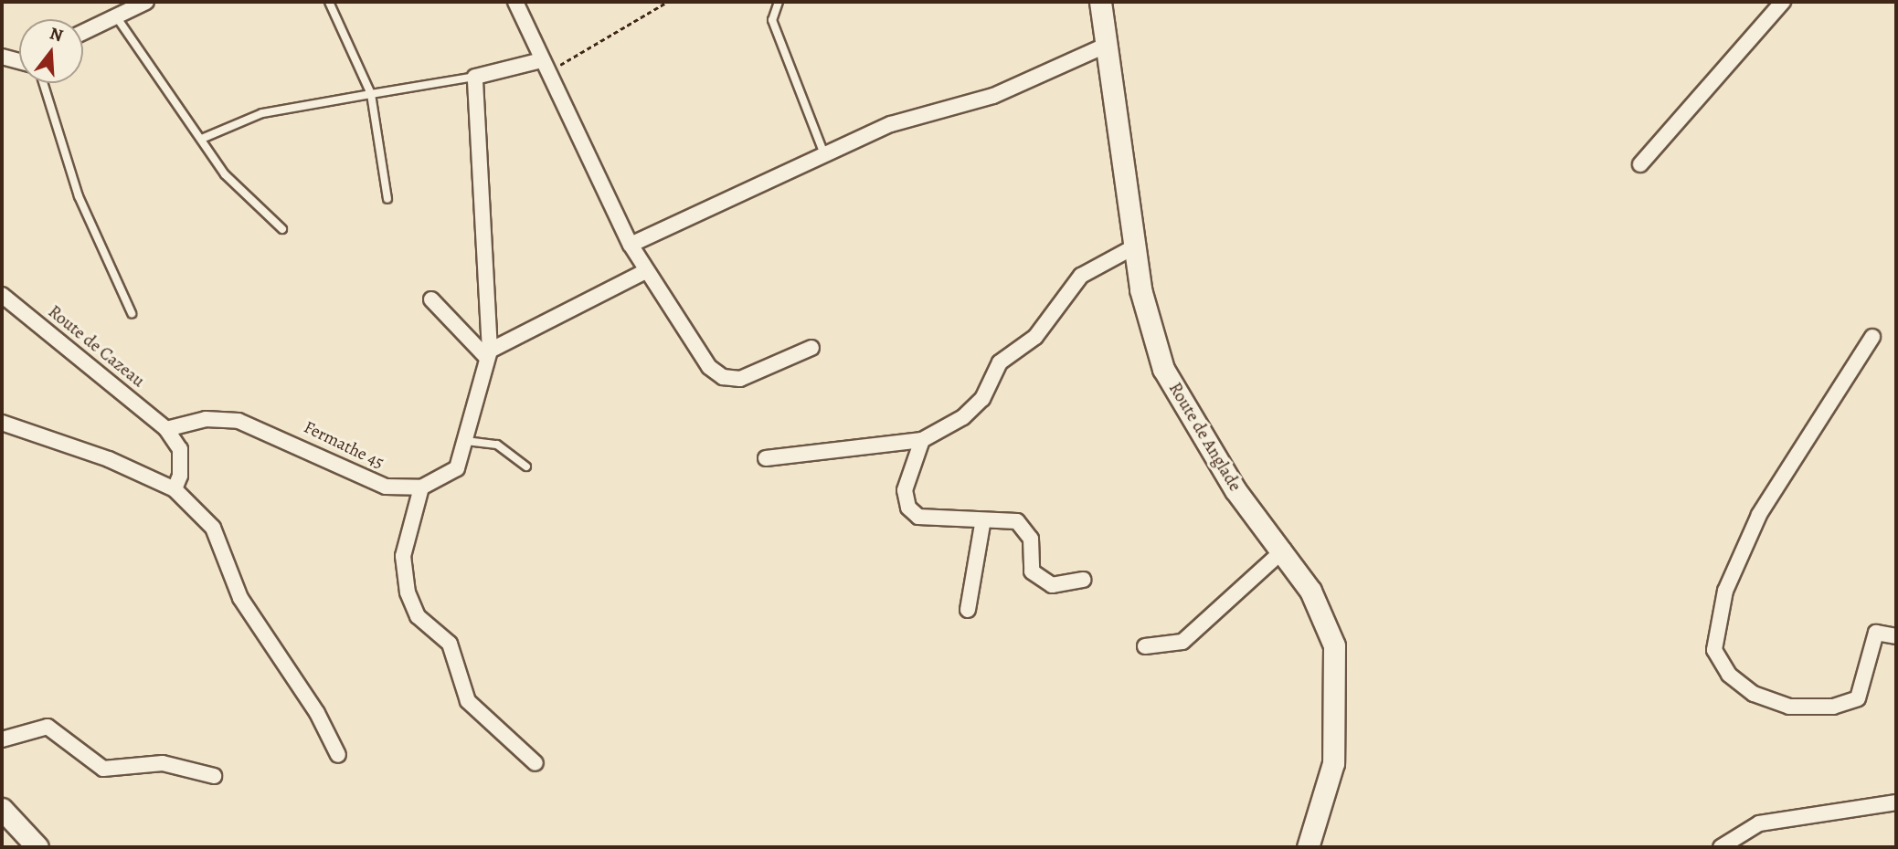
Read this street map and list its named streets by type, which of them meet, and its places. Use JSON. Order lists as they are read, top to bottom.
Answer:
{
  "streets": {
    "street": ["Route de Cazeau", "Route de Anglade", "Fermathe 45"]
  },
  "crossings": [
    ["Route de Cazeau", "Fermathe 45"]
  ],
  "north": "top"
}
